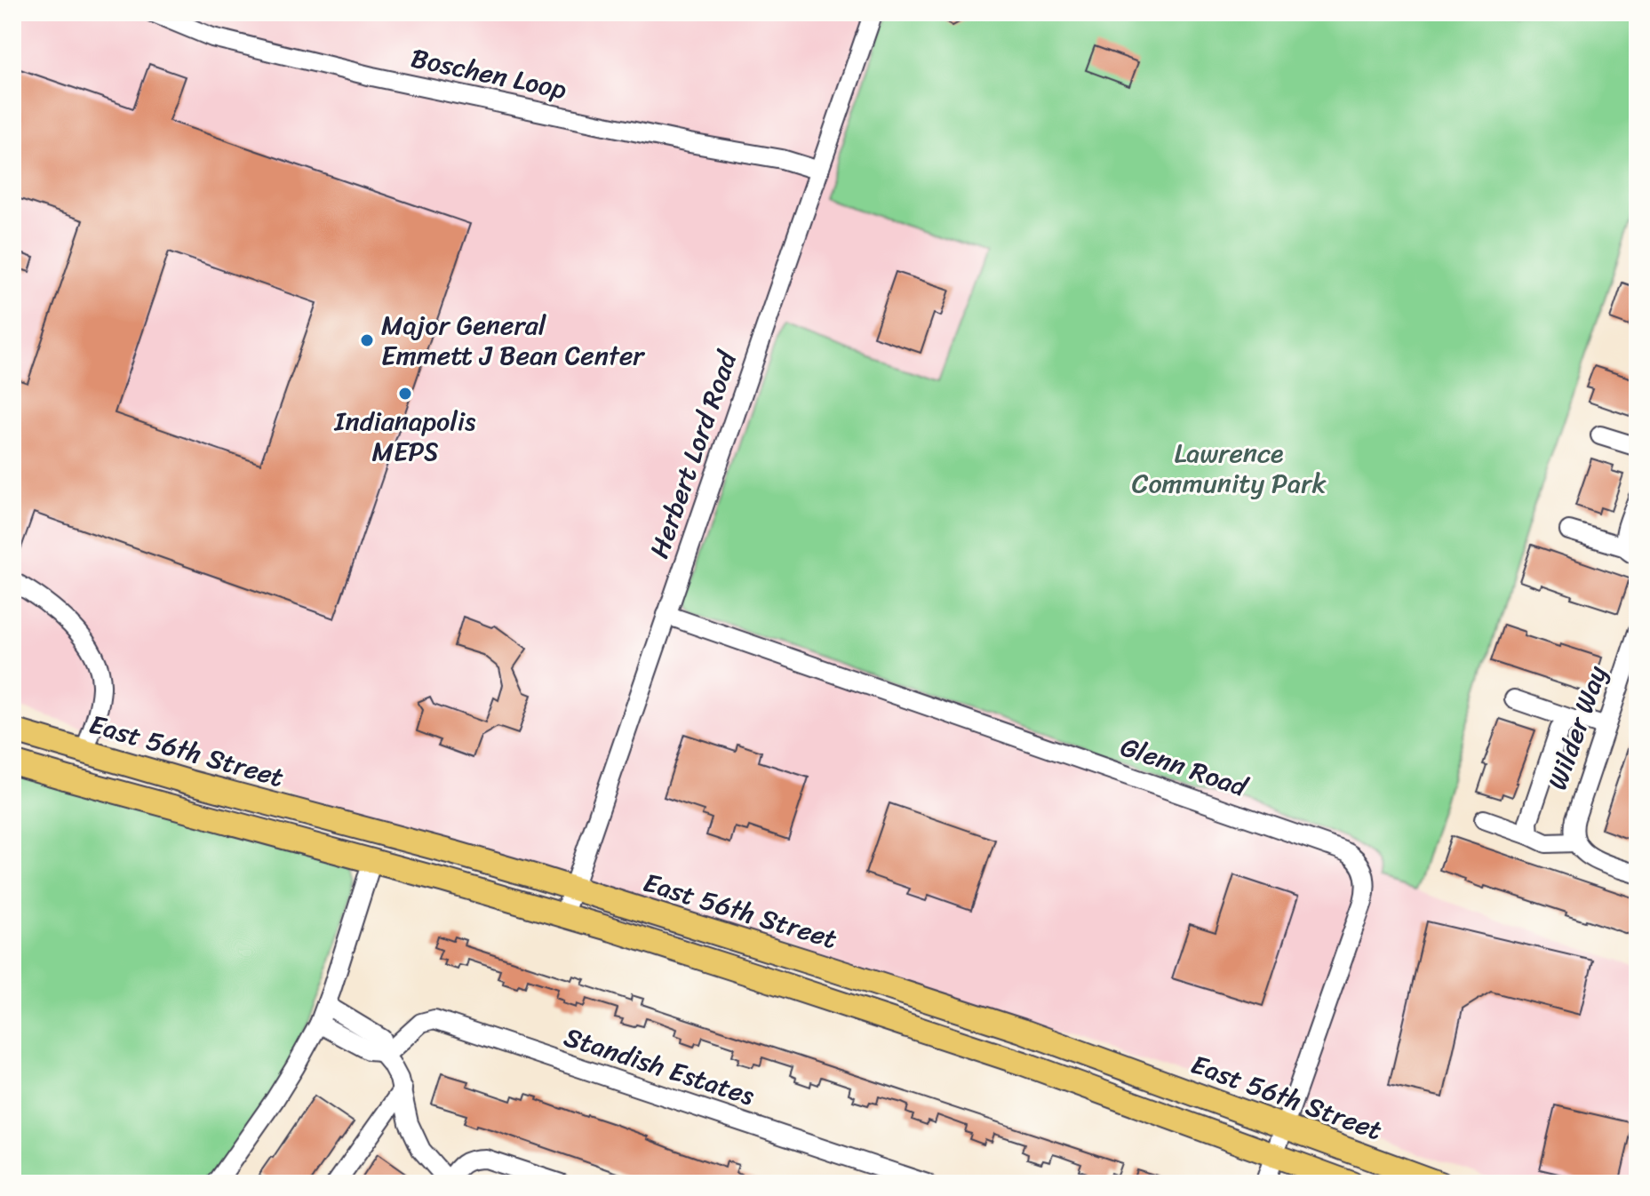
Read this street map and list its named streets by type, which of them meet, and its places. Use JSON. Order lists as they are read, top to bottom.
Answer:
{
  "streets": {
    "main road": ["East 56th Street"],
    "street": [
      "Boschen Loop",
      "Herbert Lord Road",
      "Wilder Way",
      "Glenn Road",
      "Standish Estates"
    ]
  },
  "crossings": [
    ["Boschen Loop", "Herbert Lord Road"],
    ["Herbert Lord Road", "East 56th Street"],
    ["Herbert Lord Road", "Glenn Road"],
    ["East 56th Street", "Glenn Road"]
  ],
  "parks": ["Lawrence Community Park"],
  "places": ["Major General Emmett J Bean Center", "Indianapolis MEPS"]
}
